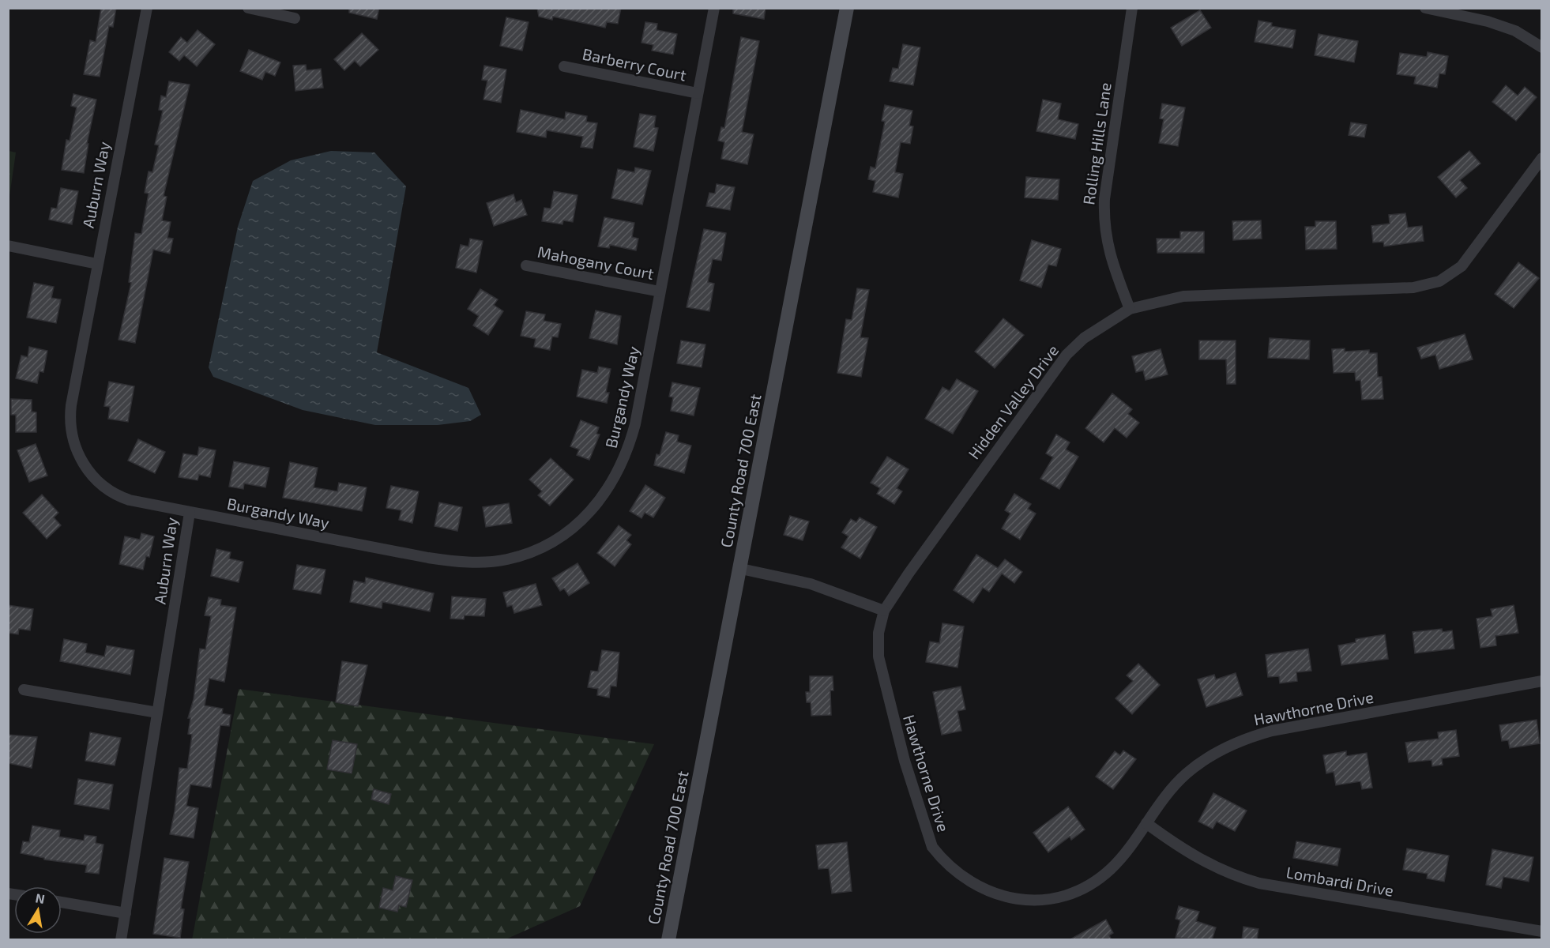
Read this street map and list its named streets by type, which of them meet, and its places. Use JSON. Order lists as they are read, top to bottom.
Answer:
{
  "streets": {
    "main road": ["County Road 700 East"],
    "street": [
      "Barberry Court",
      "Rolling Hills Lane",
      "Auburn Way",
      "Mahogany Court",
      "Burgandy Way",
      "Hidden Valley Drive",
      "Hawthorne Drive",
      "Lombardi Drive"
    ]
  },
  "crossings": [
    ["Barberry Court", "Burgandy Way"],
    ["Rolling Hills Lane", "Hidden Valley Drive"],
    ["Auburn Way", "Burgandy Way"],
    ["Mahogany Court", "Burgandy Way"],
    ["Hidden Valley Drive", "Hawthorne Drive"],
    ["Hawthorne Drive", "Lombardi Drive"]
  ],
  "north": "top"
}
